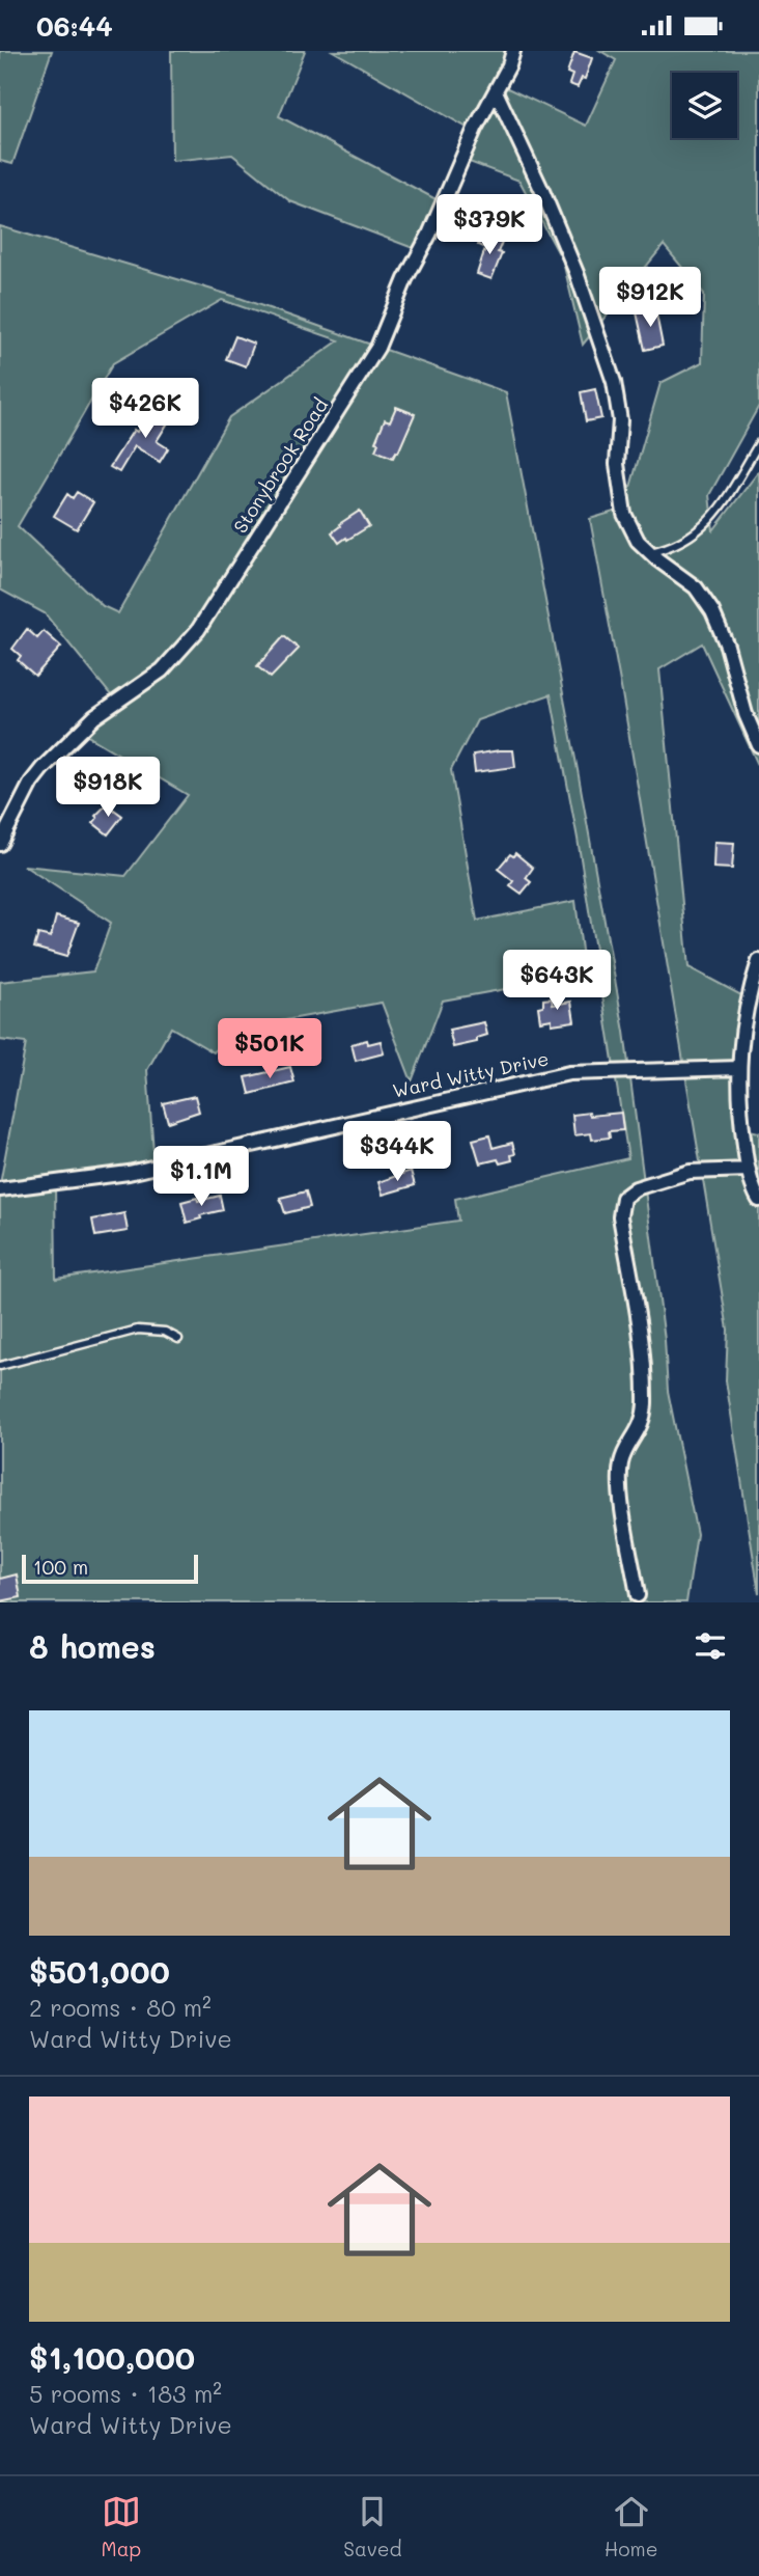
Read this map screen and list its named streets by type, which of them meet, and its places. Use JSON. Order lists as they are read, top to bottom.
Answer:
{
  "streets": {
    "street": ["Stonybrook Road", "Ward Witty Drive"]
  },
  "scale_bar": "100 m",
  "page": {
    "status": "06:44",
    "price": [
      "$379K",
      "$912K",
      "$426K",
      "$918K",
      "$643K",
      "$501K",
      "$344K",
      "$1.1M"
    ],
    "scale": "100 m",
    "heading": "8 homes",
    "list": [
      {
        "name": "$501,000",
        "note": "2 rooms · 80 m² · Ward Witty Drive"
      },
      {
        "name": "$1,100,000",
        "note": "5 rooms · 183 m² · Ward Witty Drive"
      }
    ],
    "tabs": ["Map", "Saved", "Home"]
  }
}
